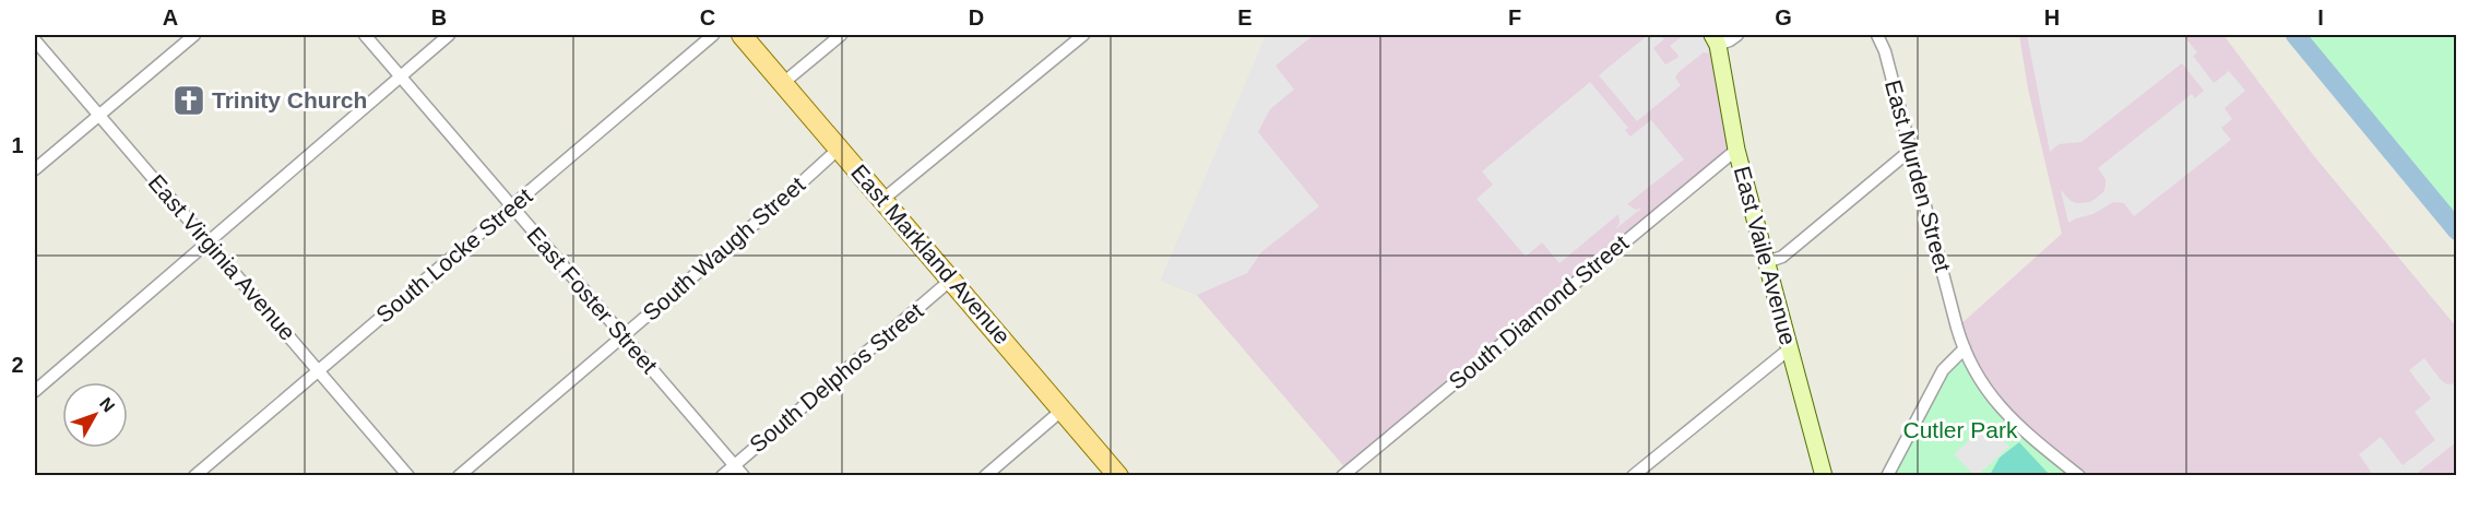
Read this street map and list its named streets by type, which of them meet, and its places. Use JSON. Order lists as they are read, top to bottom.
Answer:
{
  "streets": {
    "main road": ["East Markland Avenue"],
    "street": [
      "East Murden Street",
      "South Waugh Street",
      "South Locke Street",
      "East Vaile Avenue",
      "East Virginia Avenue",
      "East Foster Street",
      "South Diamond Street",
      "South Delphos Street"
    ]
  },
  "crossings": [
    ["South Waugh Street", "East Markland Avenue"],
    ["South Waugh Street", "East Foster Street"],
    ["East Markland Avenue", "South Delphos Street"],
    ["South Locke Street", "East Virginia Avenue"],
    ["South Locke Street", "East Foster Street"],
    ["East Vaile Avenue", "South Diamond Street"],
    ["East Foster Street", "South Delphos Street"]
  ],
  "parks": ["Cutler Park"],
  "places": {
    "church": ["Trinity Church"]
  },
  "north": "top right",
  "grid": {
    "columns": [
      "A",
      "B",
      "C",
      "D",
      "E",
      "F",
      "G",
      "H",
      "I"
    ],
    "rows": ["1", "2"]
  }
}
